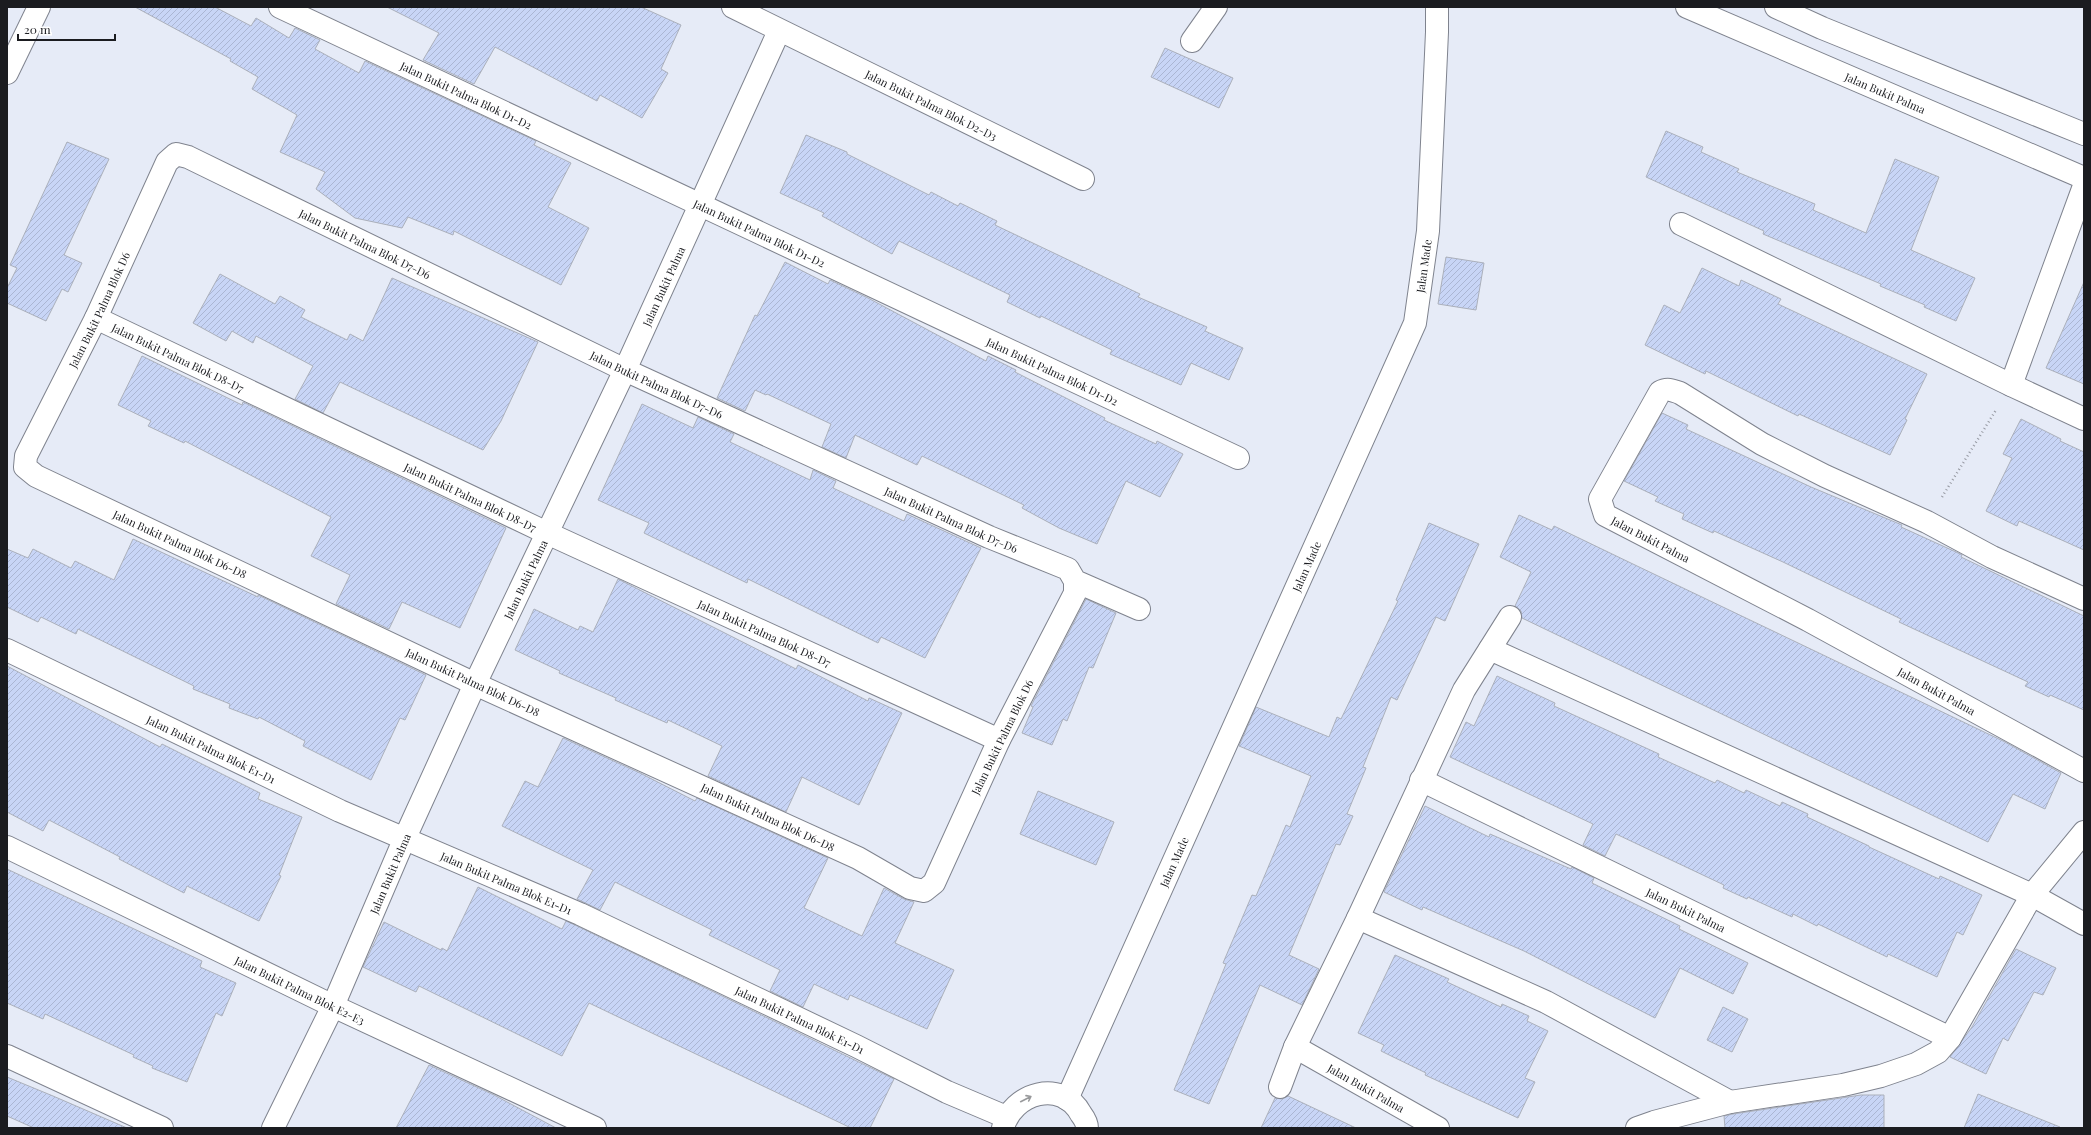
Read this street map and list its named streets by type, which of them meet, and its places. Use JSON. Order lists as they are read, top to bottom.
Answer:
{
  "streets": {
    "street": [
      "Jalan Bukit Palma",
      "Jalan Bukit Palma Blok D1-D2",
      "Jalan Bukit Palma Blok D2-D3",
      "Jalan Bukit Palma Blok D7-D6",
      "Jalan Made",
      "Jalan Bukit Palma Blok D6",
      "Jalan Bukit Palma Blok D8-D7",
      "Jalan Bukit Palma Blok D6-D8",
      "Jalan Bukit Palma Blok E1-D1",
      "Jalan Bukit Palma Blok E2-E3"
    ]
  },
  "crossings": [
    ["Jalan Bukit Palma", "Jalan Bukit Palma Blok D1-D2"],
    ["Jalan Bukit Palma", "Jalan Bukit Palma Blok D2-D3"],
    ["Jalan Bukit Palma", "Jalan Bukit Palma Blok D7-D6"],
    ["Jalan Bukit Palma", "Jalan Bukit Palma Blok D8-D7"],
    ["Jalan Bukit Palma", "Jalan Bukit Palma Blok D6-D8"],
    ["Jalan Bukit Palma", "Jalan Bukit Palma Blok E1-D1"],
    ["Jalan Bukit Palma", "Jalan Bukit Palma Blok E2-E3"],
    ["Jalan Bukit Palma Blok D7-D6", "Jalan Bukit Palma Blok D6"],
    ["Jalan Bukit Palma Blok D6", "Jalan Bukit Palma Blok D8-D7"],
    ["Jalan Bukit Palma Blok D6", "Jalan Bukit Palma Blok D6-D8"]
  ],
  "scale_bar": "20 m"
}
